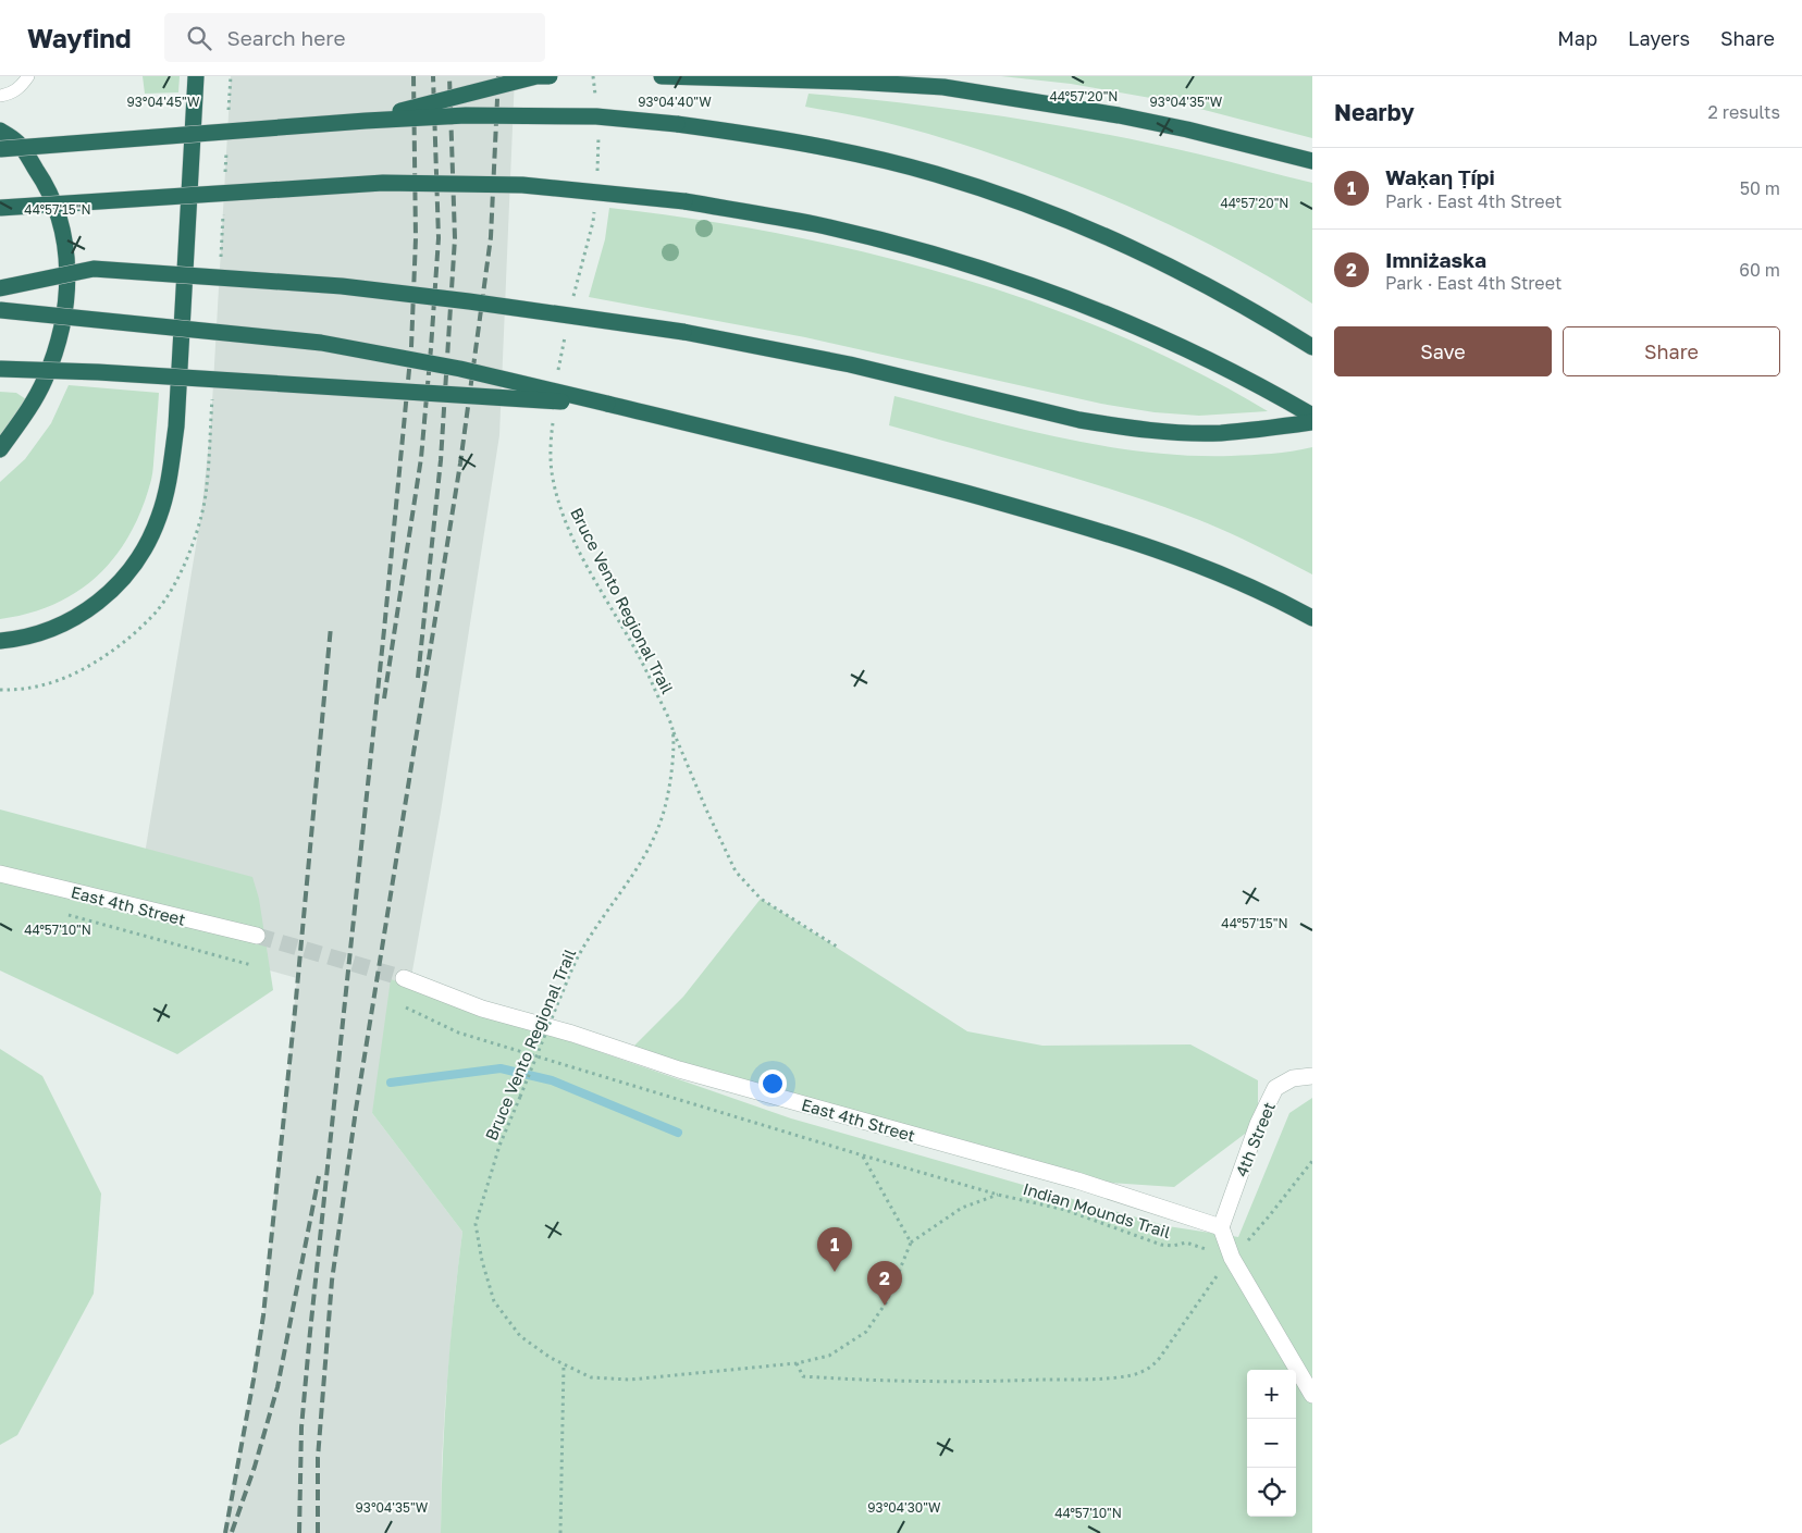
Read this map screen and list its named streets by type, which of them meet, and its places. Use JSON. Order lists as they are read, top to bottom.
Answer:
{
  "streets": {
    "street": ["East 4th Street", "4th Street"],
    "path": ["Bruce Vento Regional Trail", "Indian Mounds Trail"]
  },
  "crossings": [
    ["East 4th Street", "4th Street"]
  ],
  "page": {
    "header": "Wayfind",
    "search": "Search here",
    "nav": ["Map", "Layers", "Share"],
    "heading": ["Nearby", "2 results"],
    "list": [
      {
        "mark": "1",
        "name": "Waḳaƞ Ṭípi",
        "note": "Park · East 4th Street",
        "value": "50 m"
      },
      {
        "mark": "2",
        "name": "Imniżaska",
        "note": "Park · East 4th Street",
        "value": "60 m"
      }
    ],
    "buttons": ["Save", "Share"],
    "pins": ["1", "2"],
    "map_buttons": ["+", "−"]
  },
  "coordinates": [
    "44°57'20\"N",
    "93°04'45\"W",
    "93°04'40\"W",
    "93°04'35\"W",
    "44°57'15\"N",
    "44°57'10\"N",
    "93°04'30\"W"
  ]
}
